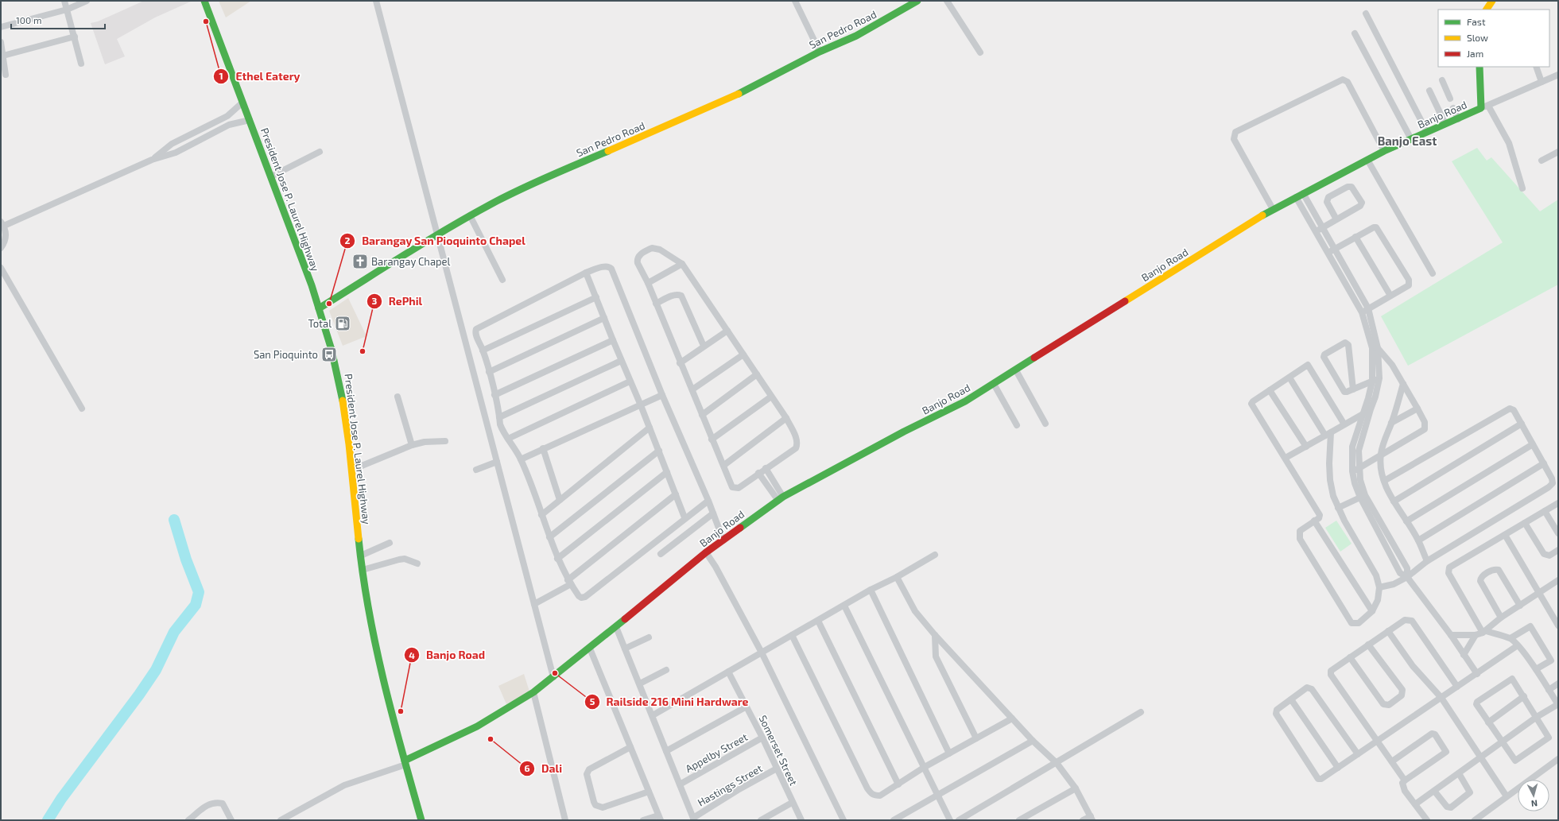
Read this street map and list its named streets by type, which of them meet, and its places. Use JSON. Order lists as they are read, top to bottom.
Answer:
{
  "streets": {
    "main road": ["San Pedro Road", "Banjo Road", "President Jose P. Laurel Highway"],
    "street": ["Somerset Street", "Appelby Street", "Hastings Street"]
  },
  "crossings": [
    ["San Pedro Road", "President Jose P. Laurel Highway"],
    ["Banjo Road", "President Jose P. Laurel Highway"],
    ["Somerset Street", "Appelby Street"],
    ["Somerset Street", "Hastings Street"]
  ],
  "districts": ["Banjo East"],
  "places": {
    "other": [
      "Ethel Eatery",
      "Barangay San Pioquinto Chapel",
      "RePhil",
      "Railside 216 Mini Hardware",
      "Banjo Road",
      "Dali"
    ],
    "church": ["Barangay Chapel"],
    "fuel station": ["Total"],
    "bus stop": ["San Pioquinto"]
  },
  "legend": ["Fast", "Slow", "Jam"],
  "scale_bar": "100 m",
  "north": "bottom"
}
